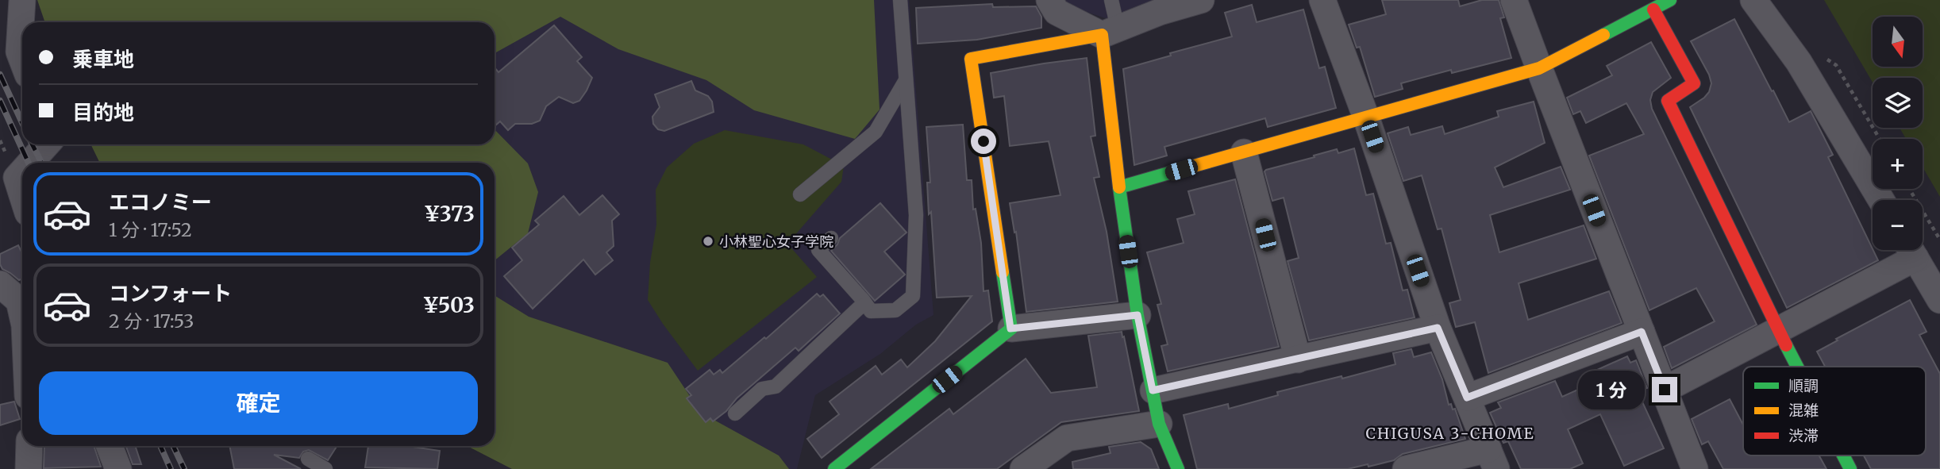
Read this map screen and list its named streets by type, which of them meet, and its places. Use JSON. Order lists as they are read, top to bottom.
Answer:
{
  "districts": ["CHIGUSA 3-CHOME"],
  "places": ["小林聖心女子学院"],
  "legend": ["順調", "混雑", "渋滞"],
  "north": "bottom",
  "page": {
    "map_buttons": ["+", "−"],
    "banner": ["乗車地", "目的地"],
    "list": [
      {
        "name": "エコノミー",
        "note": "1 分 · 17:52",
        "value": "¥373"
      },
      {
        "name": "コンフォート",
        "note": "2 分 · 17:53",
        "value": "¥503"
      }
    ],
    "buttons": "確定",
    "bubble": "1 分"
  }
}
